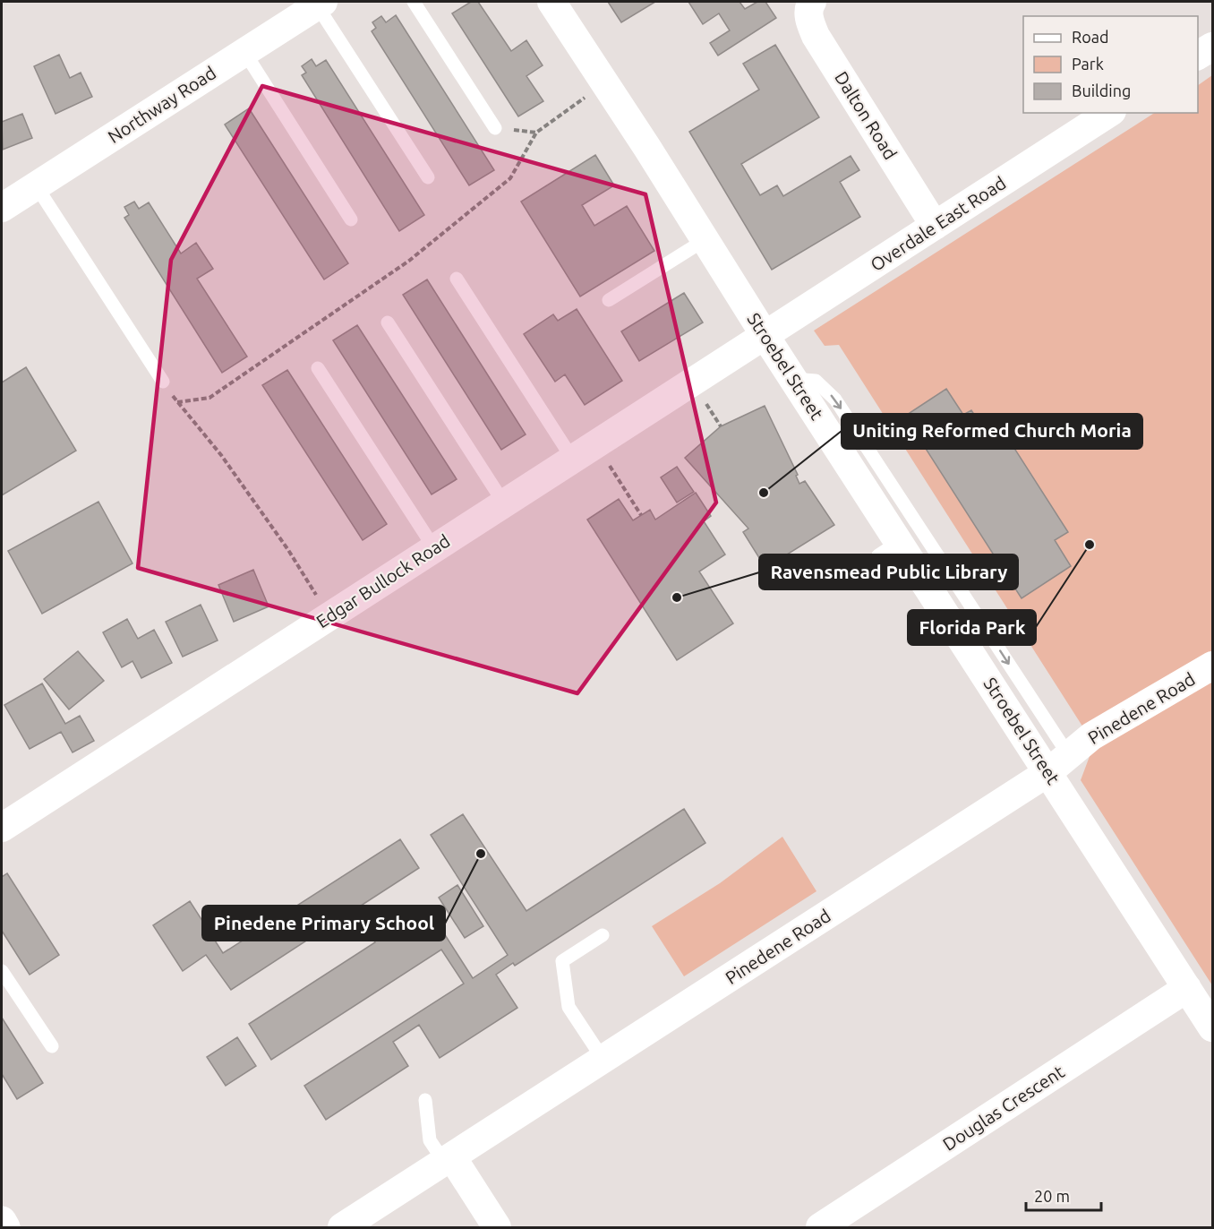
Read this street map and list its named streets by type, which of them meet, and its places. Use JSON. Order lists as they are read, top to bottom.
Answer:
{
  "streets": {
    "street": [
      "Northway Road",
      "Dalton Road",
      "Overdale East Road",
      "Stroebel Street",
      "Edgar Bullock Road",
      "Pinedene Road",
      "Douglas Crescent"
    ]
  },
  "crossings": [
    ["Dalton Road", "Overdale East Road"],
    ["Overdale East Road", "Stroebel Street"],
    ["Overdale East Road", "Edgar Bullock Road"],
    ["Stroebel Street", "Edgar Bullock Road"],
    ["Stroebel Street", "Pinedene Road"],
    ["Stroebel Street", "Douglas Crescent"]
  ],
  "places": [
    "Uniting Reformed Church Moria",
    "Florida Park",
    "Ravensmead Public Library",
    "Pinedene Primary School"
  ],
  "legend": ["Road", "Park", "Building"],
  "scale_bar": "20 m"
}
